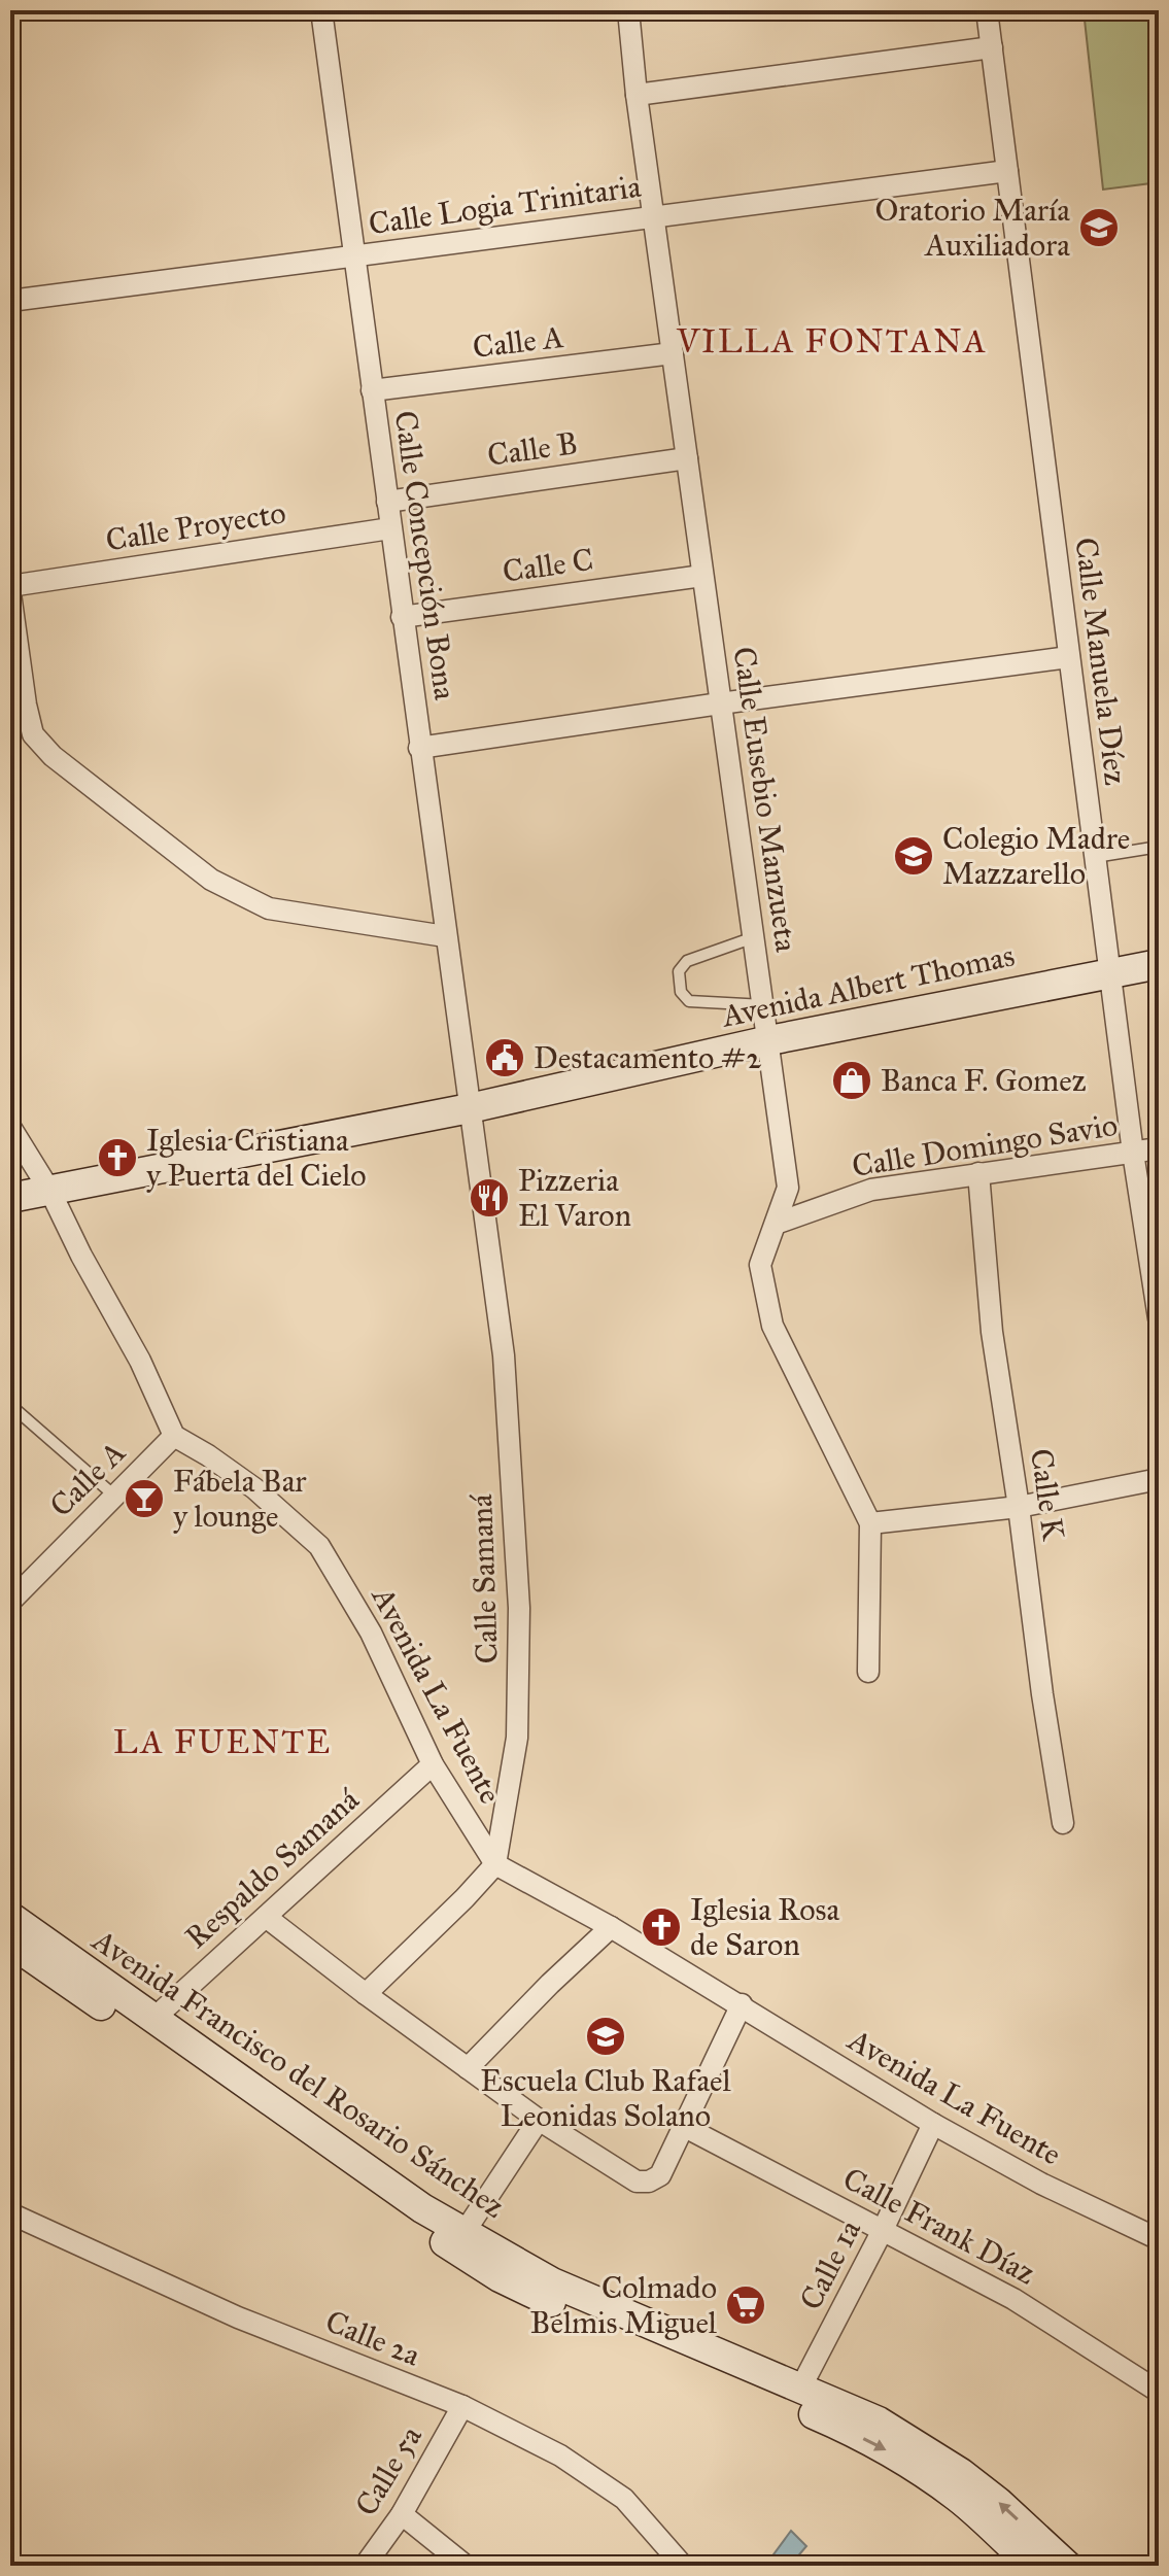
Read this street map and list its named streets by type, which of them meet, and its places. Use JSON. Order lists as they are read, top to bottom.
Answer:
{
  "streets": {
    "main road": ["Avenida Albert Thomas", "Avenida Francisco del Rosario Sánchez"],
    "street": [
      "Calle Logia Trinitaria",
      "Calle A",
      "Calle B",
      "Calle Proyecto",
      "Calle Concepción Bona",
      "Calle C",
      "Calle Manuela Díez",
      "Calle Eusebio Manzueta",
      "Calle Domingo Savio",
      "Calle K",
      "Calle Samaná",
      "Avenida La Fuente",
      "Respaldo Samaná",
      "Calle Frank Díaz",
      "Calle 1a",
      "Calle 2a",
      "Calle 5a"
    ]
  },
  "crossings": [
    ["Calle Logia Trinitaria", "Calle Concepción Bona"],
    ["Calle Logia Trinitaria", "Calle Manuela Díez"],
    ["Calle Logia Trinitaria", "Calle Eusebio Manzueta"],
    ["Calle A", "Calle Concepción Bona"],
    ["Calle A", "Calle Eusebio Manzueta"],
    ["Calle A", "Avenida La Fuente"],
    ["Calle B", "Calle Concepción Bona"],
    ["Calle B", "Calle Eusebio Manzueta"],
    ["Calle Proyecto", "Calle Concepción Bona"],
    ["Calle Concepción Bona", "Calle C"],
    ["Calle Concepción Bona", "Avenida Albert Thomas"],
    ["Calle Concepción Bona", "Calle Samaná"],
    ["Calle C", "Calle Eusebio Manzueta"],
    ["Calle Manuela Díez", "Avenida Albert Thomas"],
    ["Calle Manuela Díez", "Calle Domingo Savio"],
    ["Calle Eusebio Manzueta", "Avenida Albert Thomas"],
    ["Calle Eusebio Manzueta", "Calle Domingo Savio"],
    ["Avenida Albert Thomas", "Calle Samaná"],
    ["Calle Domingo Savio", "Calle K"],
    ["Calle Samaná", "Avenida La Fuente"],
    ["Avenida La Fuente", "Respaldo Samaná"],
    ["Avenida La Fuente", "Calle 1a"],
    ["Respaldo Samaná", "Avenida Francisco del Rosario Sánchez"],
    ["Avenida Francisco del Rosario Sánchez", "Calle 1a"],
    ["Calle Frank Díaz", "Calle 1a"],
    ["Calle 2a", "Calle 5a"]
  ],
  "districts": ["VILLA FONTANA", "LA FUENTE"],
  "places": {
    "school or university": ["Oratorio María Auxiliadora", "Colegio Madre Mazzarello", "Escuela Club Rafael Leonidas Solano"],
    "public building": ["Destacamento #2"],
    "shop": ["Banca F. Gomez"],
    "church": ["Iglesia Cristiana y Puerta del Cielo", "Iglesia Rosa de Saron"],
    "restaurant": ["Pizzeria El Varon"],
    "bar": ["Fábela Bar y lounge"],
    "supermarket": ["Colmado Belmis Miguel"]
  }
}
